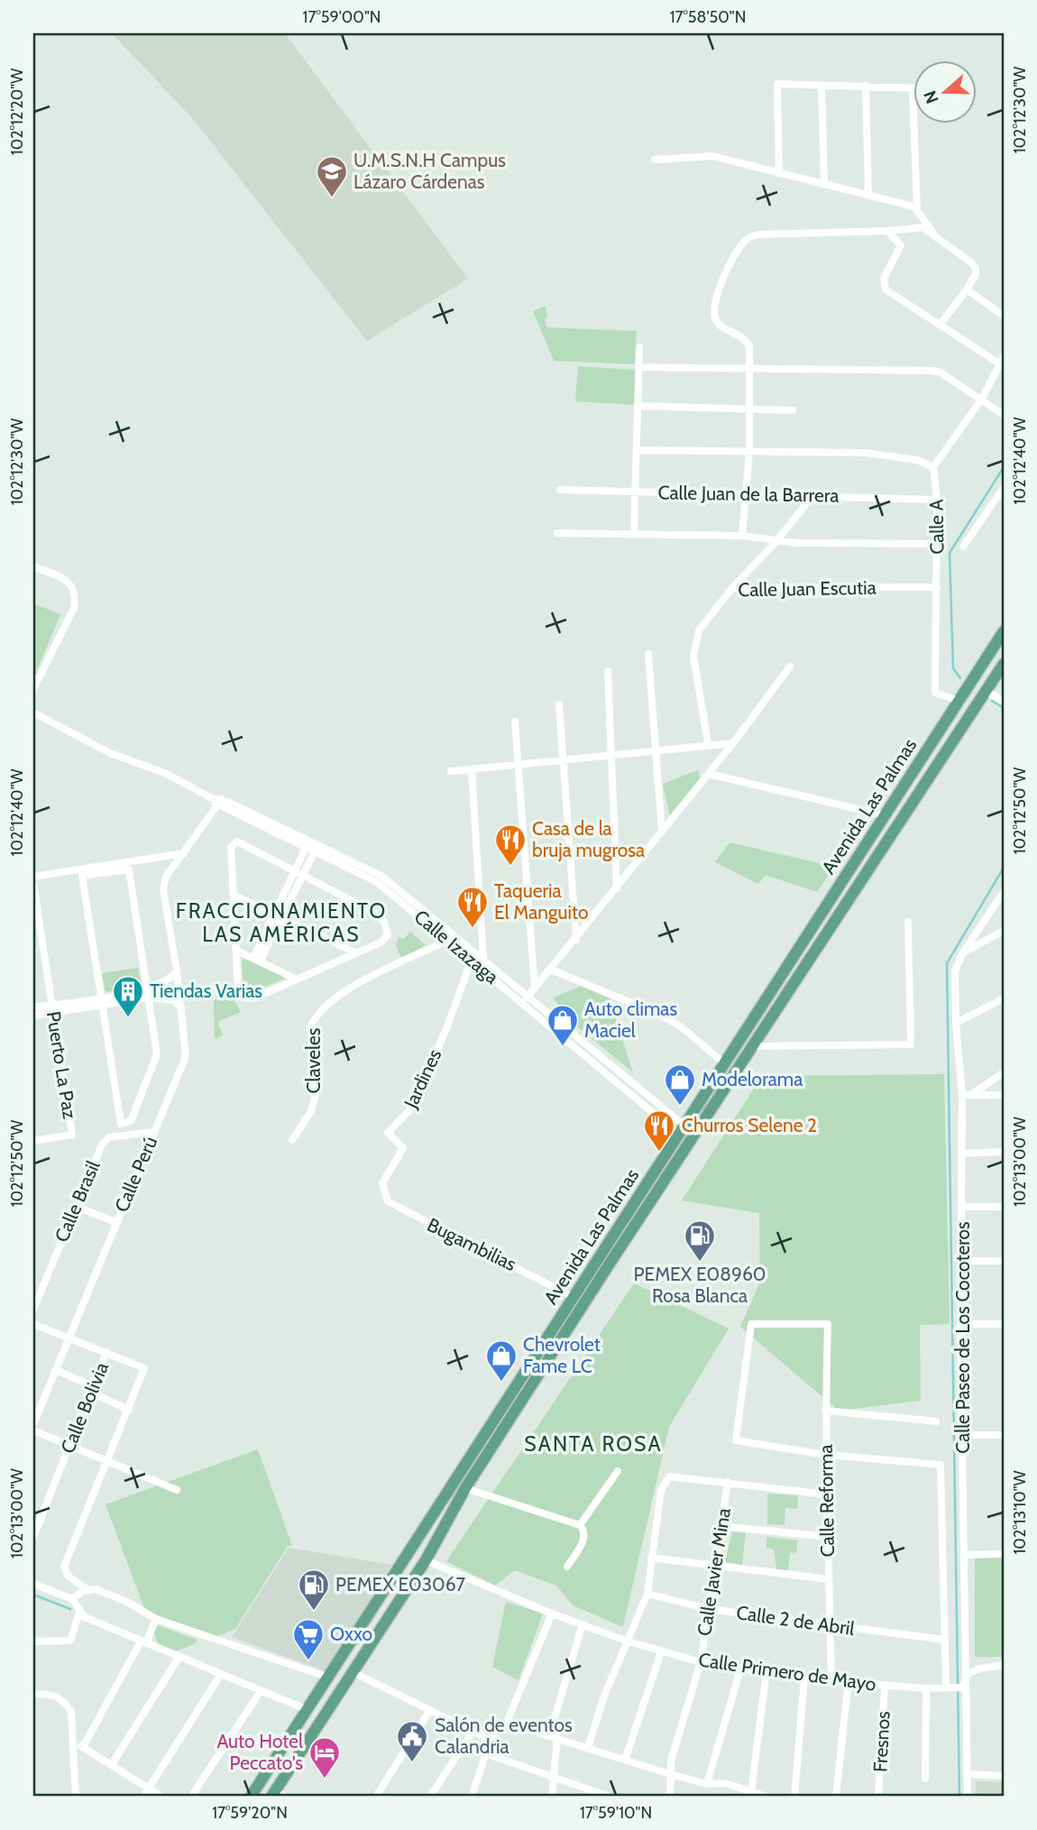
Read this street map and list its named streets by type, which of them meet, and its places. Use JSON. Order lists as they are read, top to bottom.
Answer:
{
  "streets": {
    "main road": ["Avenida Las Palmas"],
    "street": [
      "Calle Juan de la Barrera",
      "Calle A",
      "Calle Juan Escutia",
      "Calle Izazaga",
      "Claveles",
      "Puerto La Paz",
      "Jardines",
      "Calle Perú",
      "Calle Brasil",
      "Bugambilias",
      "Calle Paseo de Los Cocoteros",
      "Calle Bolivia",
      "Calle Reforma",
      "Calle Javier Mina",
      "Calle 2 de Abril",
      "Calle Primero de Mayo",
      "Fresnos"
    ]
  },
  "crossings": [
    ["Calle Juan de la Barrera", "Calle A"],
    ["Calle A", "Calle Juan Escutia"],
    ["Calle A", "Avenida Las Palmas"],
    ["Avenida Las Palmas", "Calle Izazaga"],
    ["Avenida Las Palmas", "Bugambilias"],
    ["Avenida Las Palmas", "Calle Primero de Mayo"],
    ["Calle Izazaga", "Claveles"],
    ["Calle Izazaga", "Jardines"],
    ["Calle Izazaga", "Calle Perú"],
    ["Jardines", "Bugambilias"],
    ["Calle Perú", "Calle Brasil"],
    ["Calle Perú", "Calle Bolivia"],
    ["Calle Paseo de Los Cocoteros", "Calle Primero de Mayo"],
    ["Calle Reforma", "Calle 2 de Abril"],
    ["Calle Reforma", "Calle Primero de Mayo"],
    ["Calle Javier Mina", "Calle 2 de Abril"],
    ["Calle Javier Mina", "Calle Primero de Mayo"],
    ["Calle Primero de Mayo", "Fresnos"]
  ],
  "districts": ["FRACCIONAMIENTO LAS AMÉRICAS", "SANTA ROSA"],
  "places": {
    "school or university": ["U.M.S.N.H Campus Lázaro Cárdenas"],
    "restaurant": ["Casa de la bruja mugrosa", "Taqueria El Manguito", "Churros Selene 2"],
    "building": ["Tiendas Varias"],
    "shop": ["Auto climas Maciel", "Modelorama", "Chevrolet Fame LC"],
    "fuel station": ["PEMEX E08960 Rosa Blanca", "PEMEX E03067"],
    "supermarket": ["Oxxo"],
    "public building": ["Salón de eventos Calandria"],
    "hotel": ["Auto Hotel Peccato's"]
  },
  "north": "left",
  "coordinates": [
    "17°59'00\"N",
    "17°58'50\"N",
    "102°12'30\"W",
    "102°12'20\"W",
    "102°12'40\"W",
    "102°12'50\"W",
    "102°13'00\"W",
    "102°13'10\"W",
    "17°59'20\"N",
    "17°59'10\"N"
  ]
}
